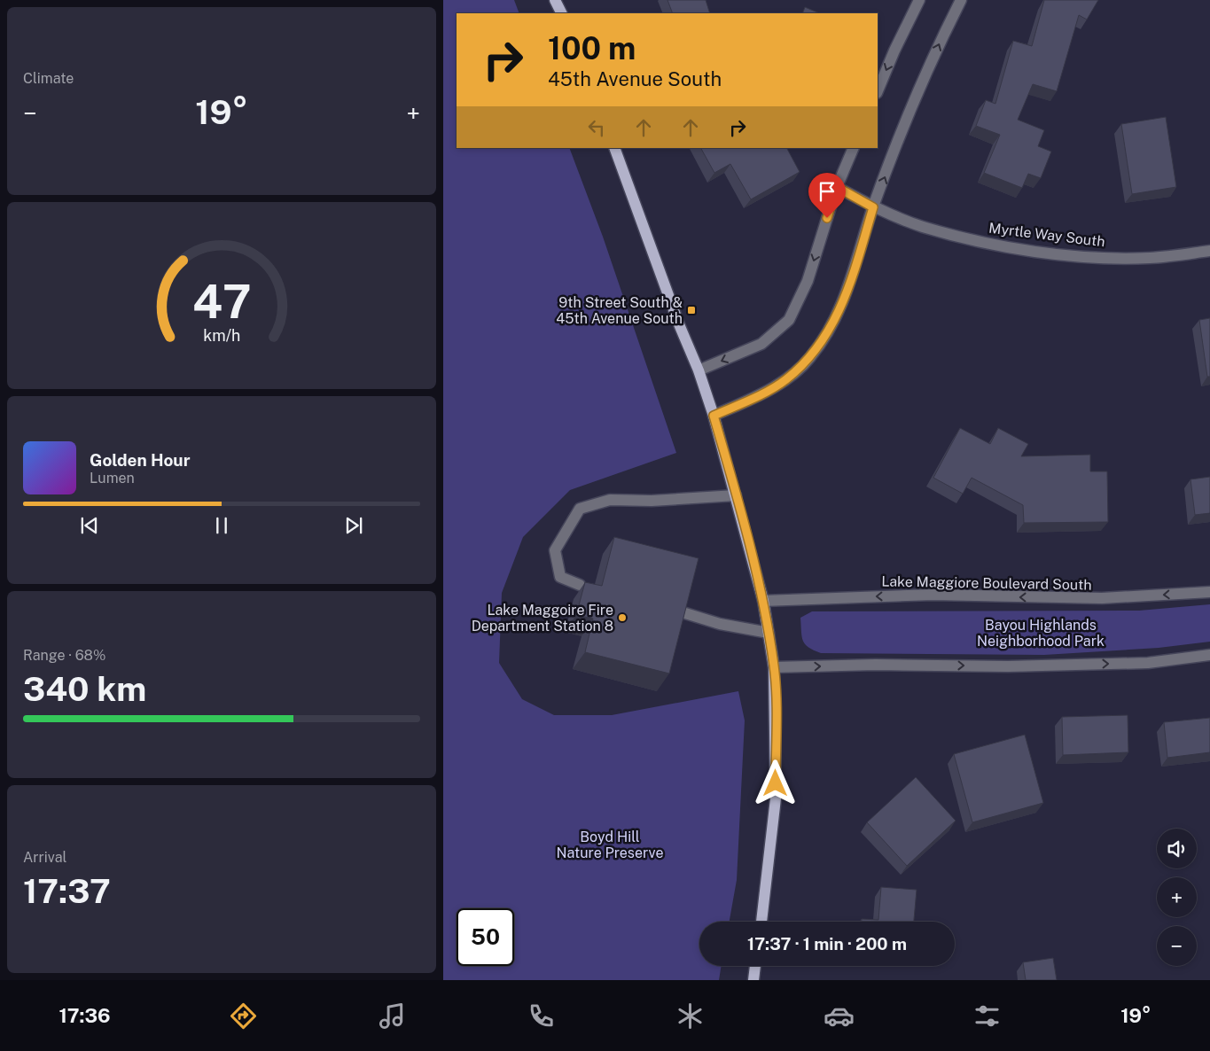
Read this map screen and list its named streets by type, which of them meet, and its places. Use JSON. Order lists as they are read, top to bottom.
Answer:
{
  "streets": {
    "street": ["Myrtle Way South", "Lake Maggiore Boulevard South"]
  },
  "parks": ["Bayou Highlands Neighborhood Park", "Boyd Hill Nature Preserve"],
  "places": {
    "transit": ["9th Street South & 45th Avenue South"],
    "other": ["Lake Maggoire Fire Department Station 8"]
  },
  "page": {
    "tile": [
      "Climate",
      ["Range · 68%", "340 km"],
      ["Arrival", "17:37"]
    ],
    "turn": ["100 m", "45th Avenue South"],
    "heat": ["−", "19°", "+"],
    "song": ["Golden Hour", "Lumen"],
    "map_buttons": ["+", "−"],
    "limit": "50",
    "trip": "17:37 · 1 min · 200 m",
    "tabs": ["17:36", "19°"],
    "gauge": ["47", "km/h"]
  }
}
